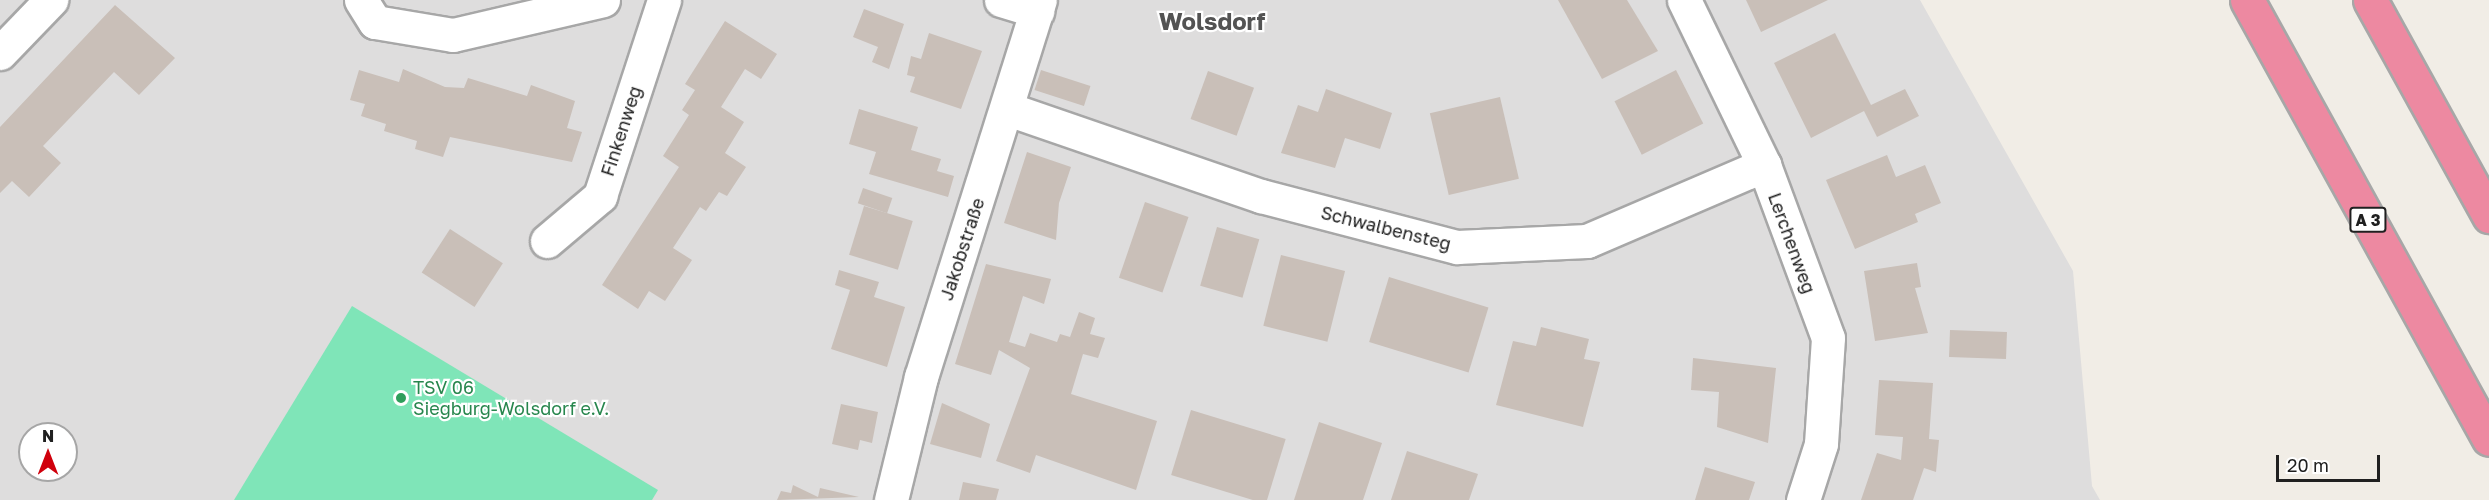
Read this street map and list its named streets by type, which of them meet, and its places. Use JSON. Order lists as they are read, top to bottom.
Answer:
{
  "streets": {
    "highway": ["A 3"],
    "street": [
      "Finkenweg",
      "Schwalbensteg",
      "Lerchenweg",
      "Jakobstraße"
    ]
  },
  "crossings": [
    ["Schwalbensteg", "Lerchenweg"],
    ["Schwalbensteg", "Jakobstraße"]
  ],
  "districts": ["Wolsdorf"],
  "places": ["TSV 06 Siegburg-Wolsdorf e.V."],
  "scale_bar": "20 m",
  "north": "top"
}
